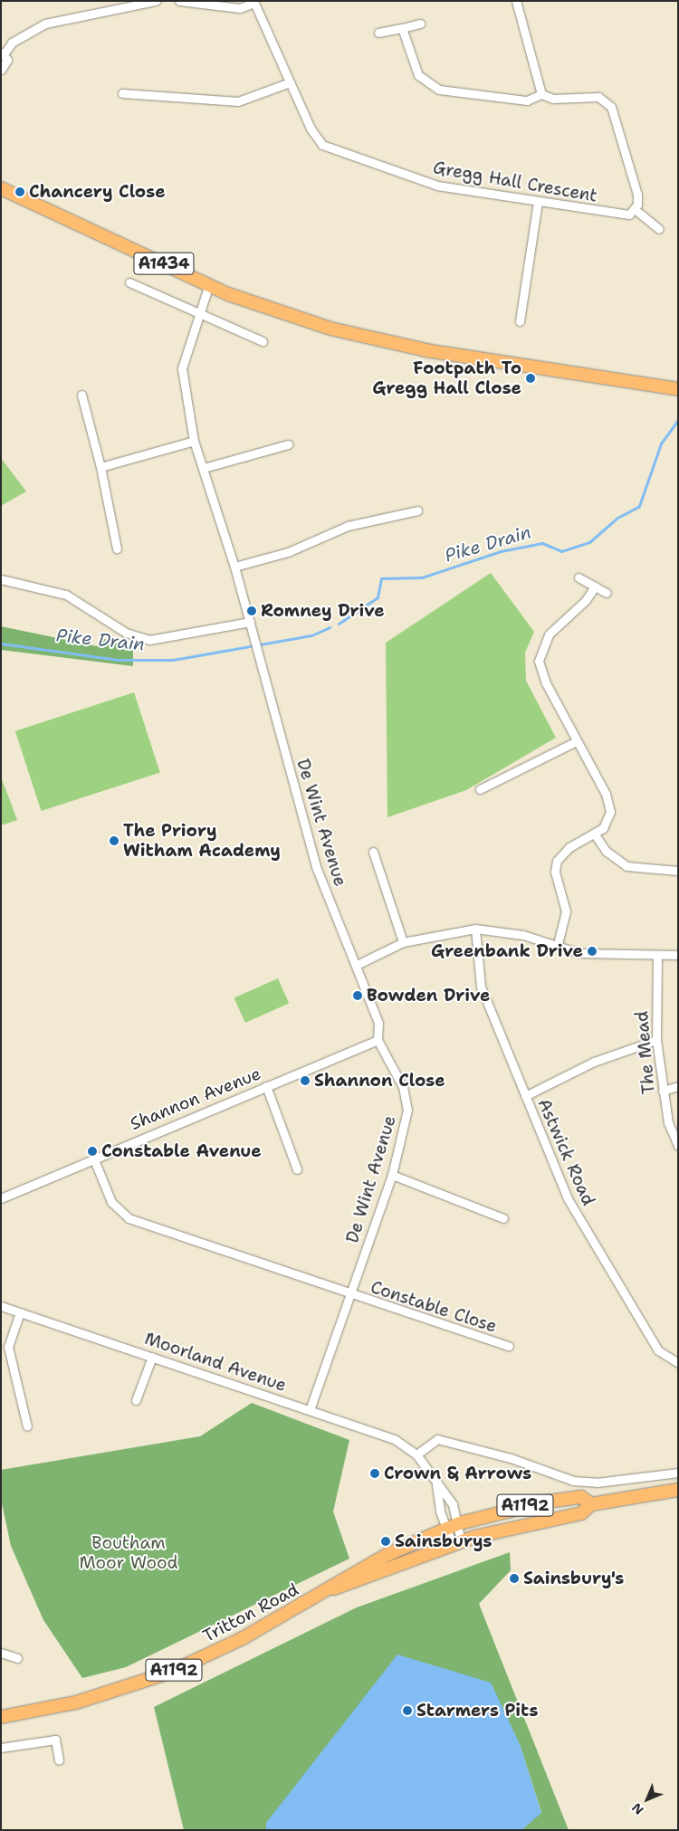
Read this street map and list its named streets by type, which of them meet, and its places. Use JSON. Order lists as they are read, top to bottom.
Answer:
{
  "streets": {
    "main road": ["A1434", "A1192", "Tritton Road"],
    "street": [
      "Gregg Hall Crescent",
      "De Wint Avenue",
      "The Mead",
      "Shannon Avenue",
      "Astwick Road",
      "Constable Close",
      "Moorland Avenue"
    ]
  },
  "crossings": [
    ["A1434", "De Wint Avenue"],
    ["De Wint Avenue", "Shannon Avenue"],
    ["De Wint Avenue", "Constable Close"],
    ["De Wint Avenue", "Moorland Avenue"],
    ["Moorland Avenue", "Tritton Road"]
  ],
  "water": ["Pike Drain"],
  "parks": ["Boutham Moor Wood"],
  "places": [
    "Chancery Close",
    "Footpath To Gregg Hall Close",
    "Romney Drive",
    "The Priory Witham Academy",
    "Greenbank Drive",
    "Bowden Drive",
    "Shannon Close",
    "Constable Avenue",
    "Crown & Arrows",
    "Sainsburys",
    "Sainsbury's",
    "Starmers Pits"
  ],
  "north": "bottom left"
}
